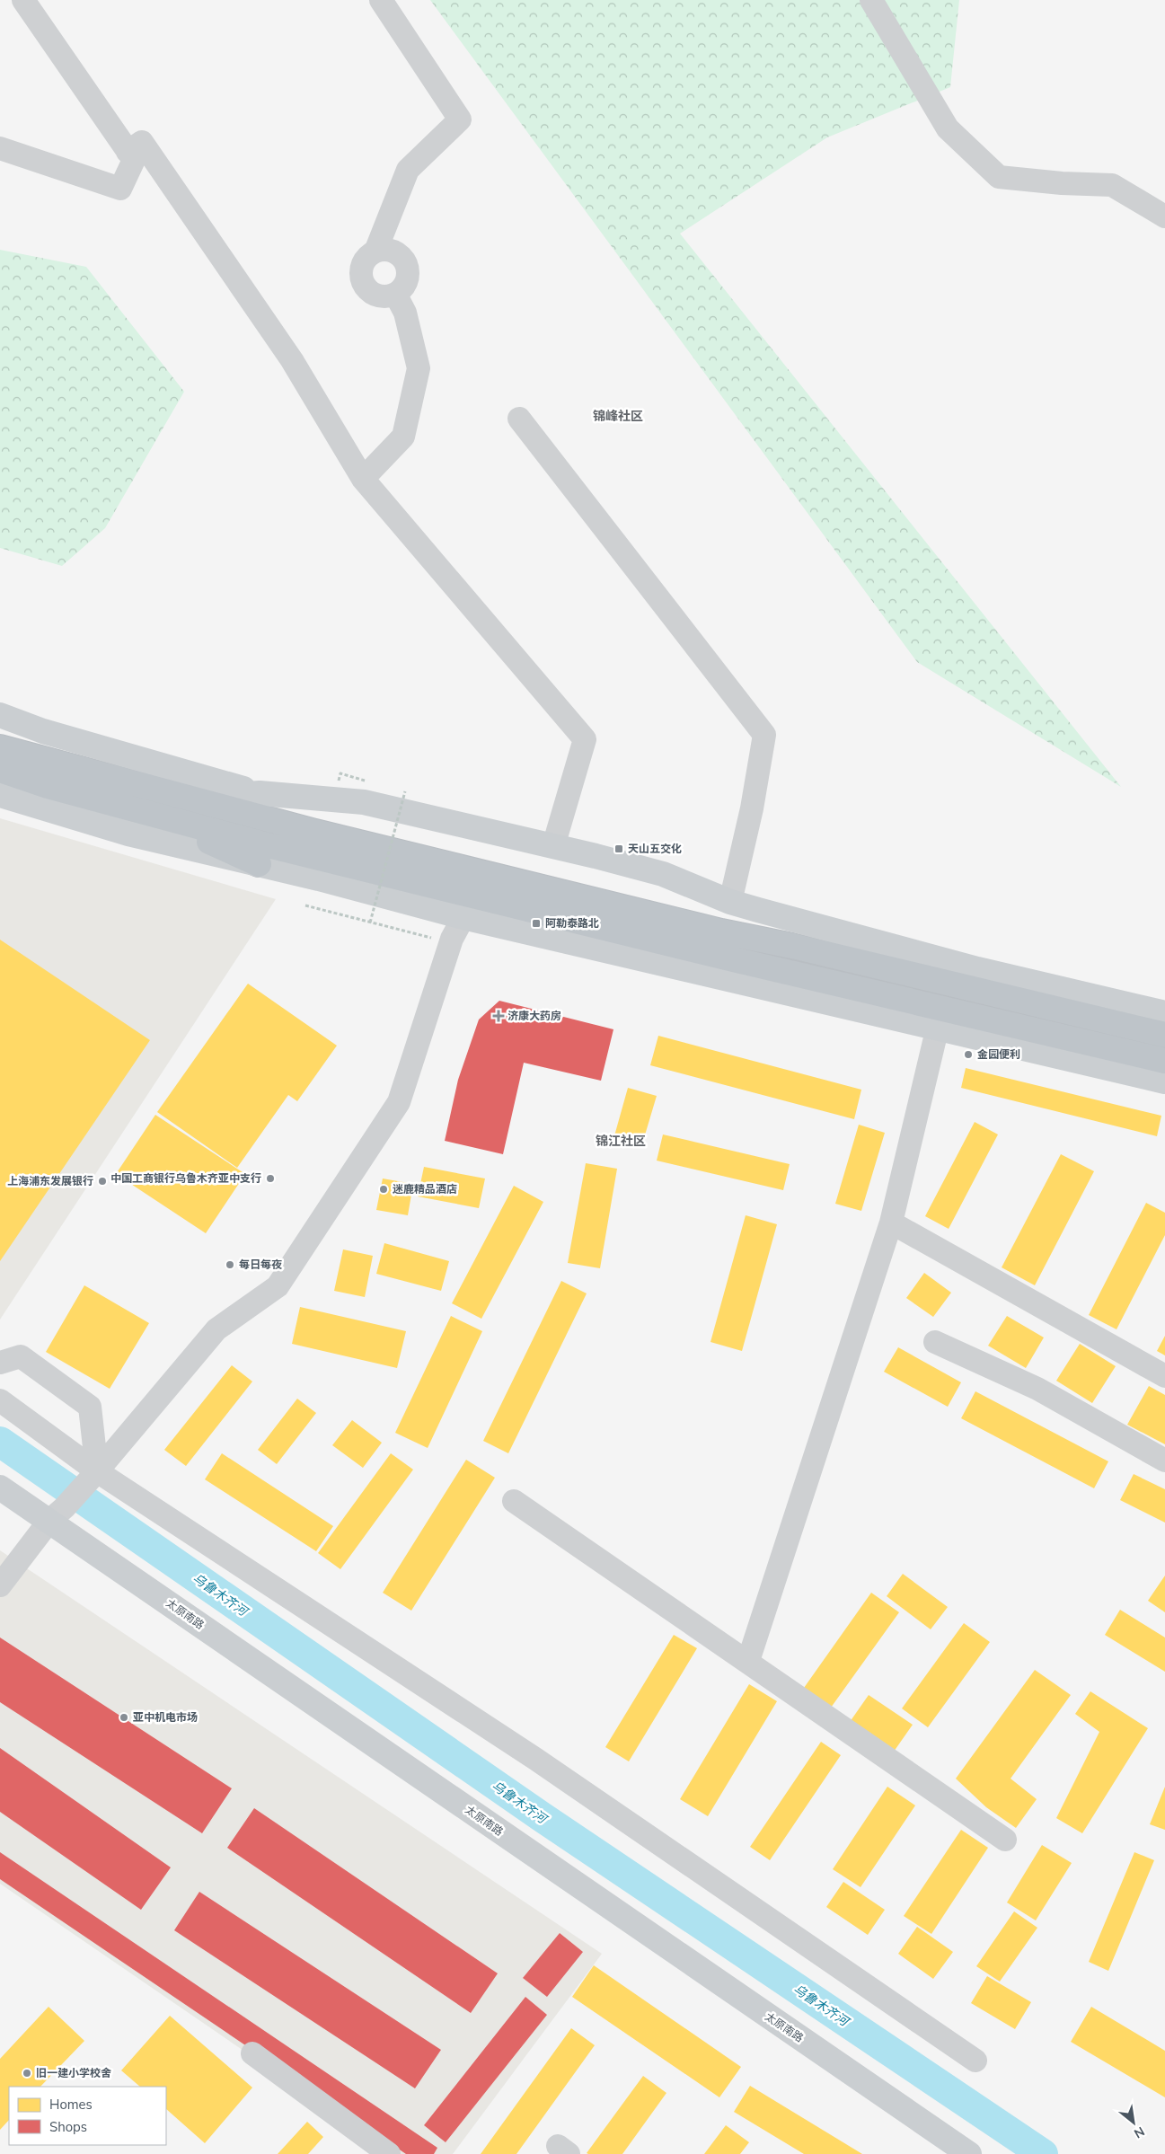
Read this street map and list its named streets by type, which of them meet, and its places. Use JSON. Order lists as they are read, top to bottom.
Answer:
{
  "streets": {
    "main road": ["太原南路"]
  },
  "districts": ["锦峰社区", "锦江社区"],
  "water": ["乌鲁木齐河"],
  "places": {
    "transit": ["天山五交化", "阿勒泰路北"],
    "health": ["济康大药房"],
    "other": [
      "金园便利",
      "中国工商银行乌鲁木齐亚中支行",
      "上海浦东发展银行",
      "迷鹿精品酒店",
      "每日每夜",
      "亚中机电市场",
      "旧一建小学校舍"
    ]
  },
  "legend": ["Homes", "Shops"],
  "north": "bottom right"
}
